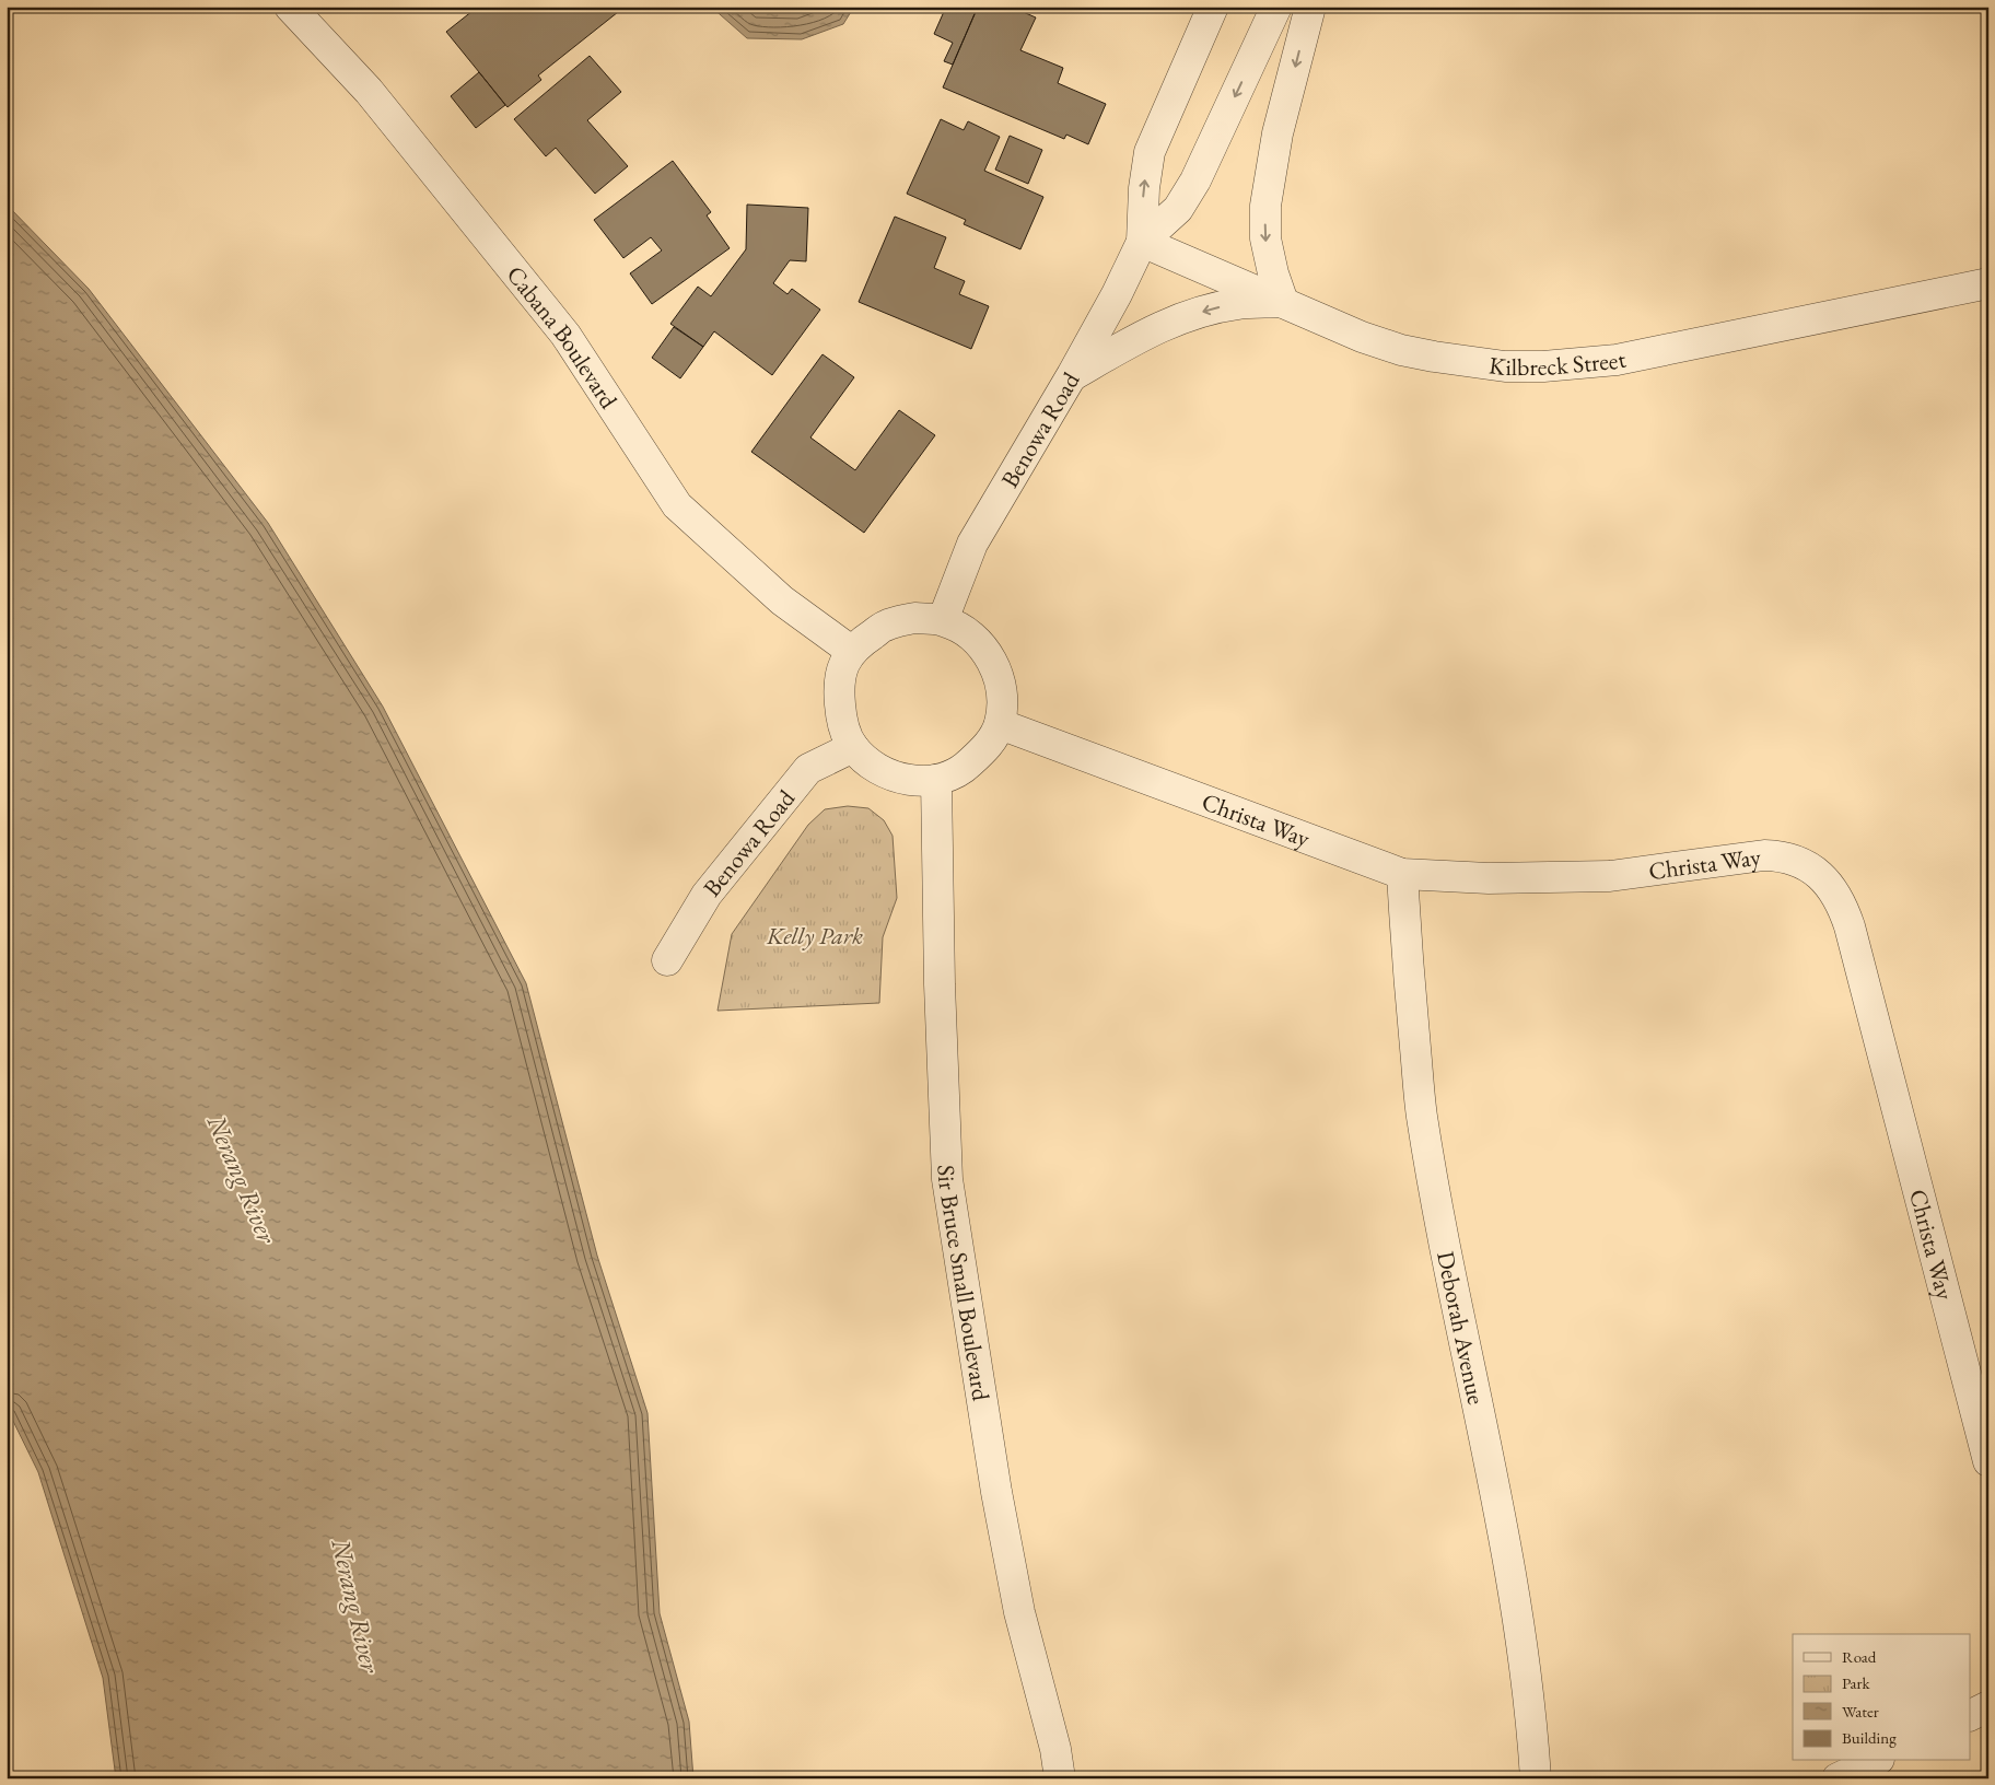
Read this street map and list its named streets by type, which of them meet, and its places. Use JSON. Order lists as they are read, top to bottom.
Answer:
{
  "streets": {
    "street": [
      "Cabana Boulevard",
      "Kilbreck Street",
      "Benowa Road",
      "Christa Way",
      "Sir Bruce Small Boulevard",
      "Deborah Avenue"
    ]
  },
  "crossings": [
    ["Cabana Boulevard", "Benowa Road"],
    ["Cabana Boulevard", "Christa Way"],
    ["Cabana Boulevard", "Sir Bruce Small Boulevard"],
    ["Kilbreck Street", "Benowa Road"],
    ["Benowa Road", "Christa Way"],
    ["Benowa Road", "Sir Bruce Small Boulevard"],
    ["Christa Way", "Sir Bruce Small Boulevard"],
    ["Christa Way", "Deborah Avenue"]
  ],
  "water": ["Nerang River"],
  "parks": ["Kelly Park"],
  "legend": [
    "Road",
    "Park",
    "Water",
    "Building"
  ]
}
